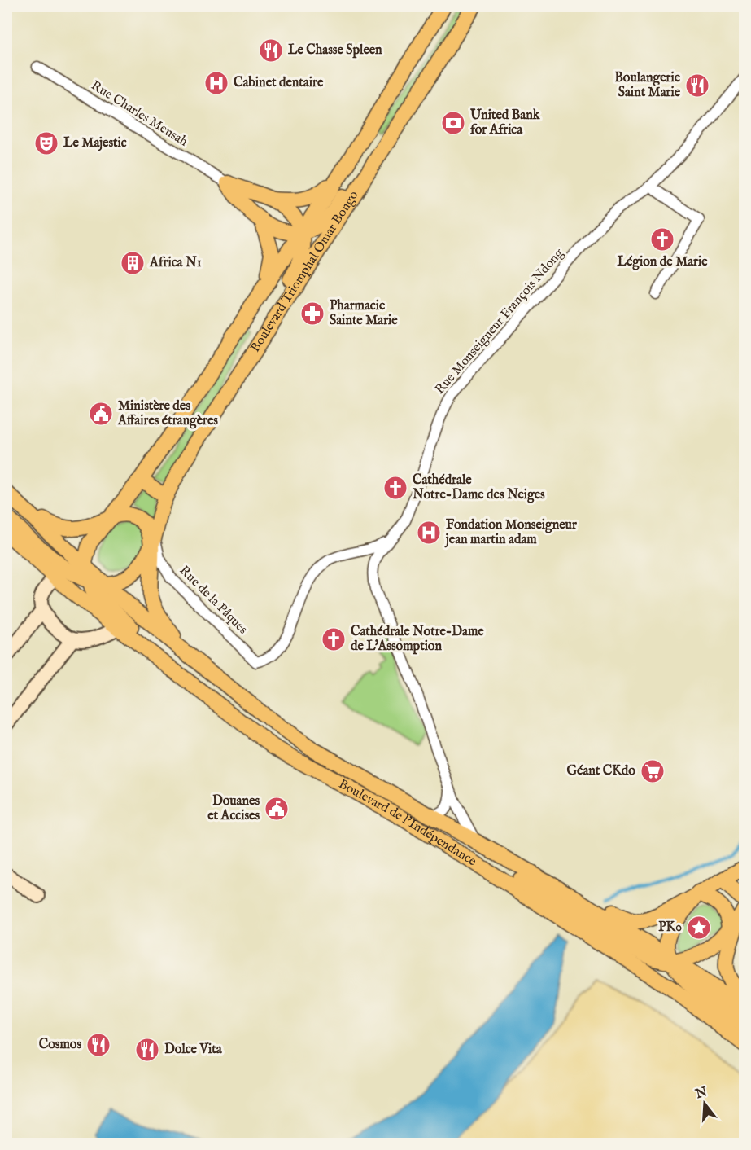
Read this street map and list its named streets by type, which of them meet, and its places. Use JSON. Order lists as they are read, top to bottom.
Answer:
{
  "streets": {
    "main road": ["Boulevard Triomphal Omar Bongo", "Boulevard de l'Indépendance"],
    "street": ["Rue Charles Mensah", "Rue Monseigneur François Ndong", "Rue de la Pâques"]
  },
  "crossings": [
    ["Boulevard Triomphal Omar Bongo", "Rue de la Pâques"],
    ["Boulevard Triomphal Omar Bongo", "Boulevard de l'Indépendance"],
    ["Rue Monseigneur François Ndong", "Rue de la Pâques"],
    ["Rue Monseigneur François Ndong", "Boulevard de l'Indépendance"],
    ["Rue de la Pâques", "Boulevard de l'Indépendance"]
  ],
  "places": {
    "restaurant": [
      "Le Chasse Spleen",
      "Boulangerie Saint Marie",
      "Cosmos",
      "Dolce Vita"
    ],
    "hospital": ["Cabinet dentaire", "Fondation Monseigneur jean martin adam"],
    "bank": ["United Bank for Africa"],
    "theatre": ["Le Majestic"],
    "church": ["Légion de Marie", "Cathédrale Notre-Dame des Neiges", "Cathédrale Notre-Dame de L'Assomption"],
    "building": ["Africa N1"],
    "pharmacy": ["Pharmacie Sainte Marie"],
    "public building": ["Ministère des Affaires étrangères", "Douanes et Accises"],
    "supermarket": ["Géant CKdo"],
    "place": ["PK0"]
  },
  "north": "top"
}
